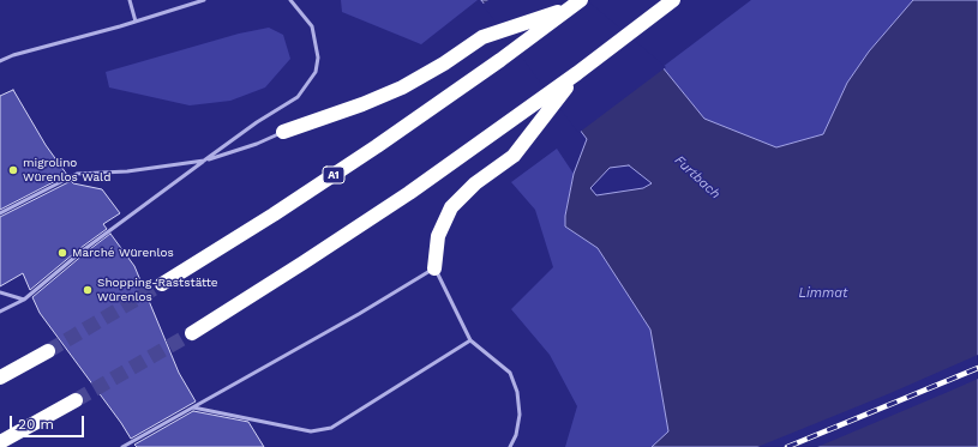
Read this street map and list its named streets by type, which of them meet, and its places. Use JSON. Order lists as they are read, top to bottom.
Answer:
{
  "streets": {
    "highway": ["A1"]
  },
  "water": ["Furtbach", "Limmat"],
  "places": ["migrolino Würenlos Wald", "Marché Würenlos", "Shopping-Raststätte Würenlos"],
  "scale_bar": "20 m"
}
